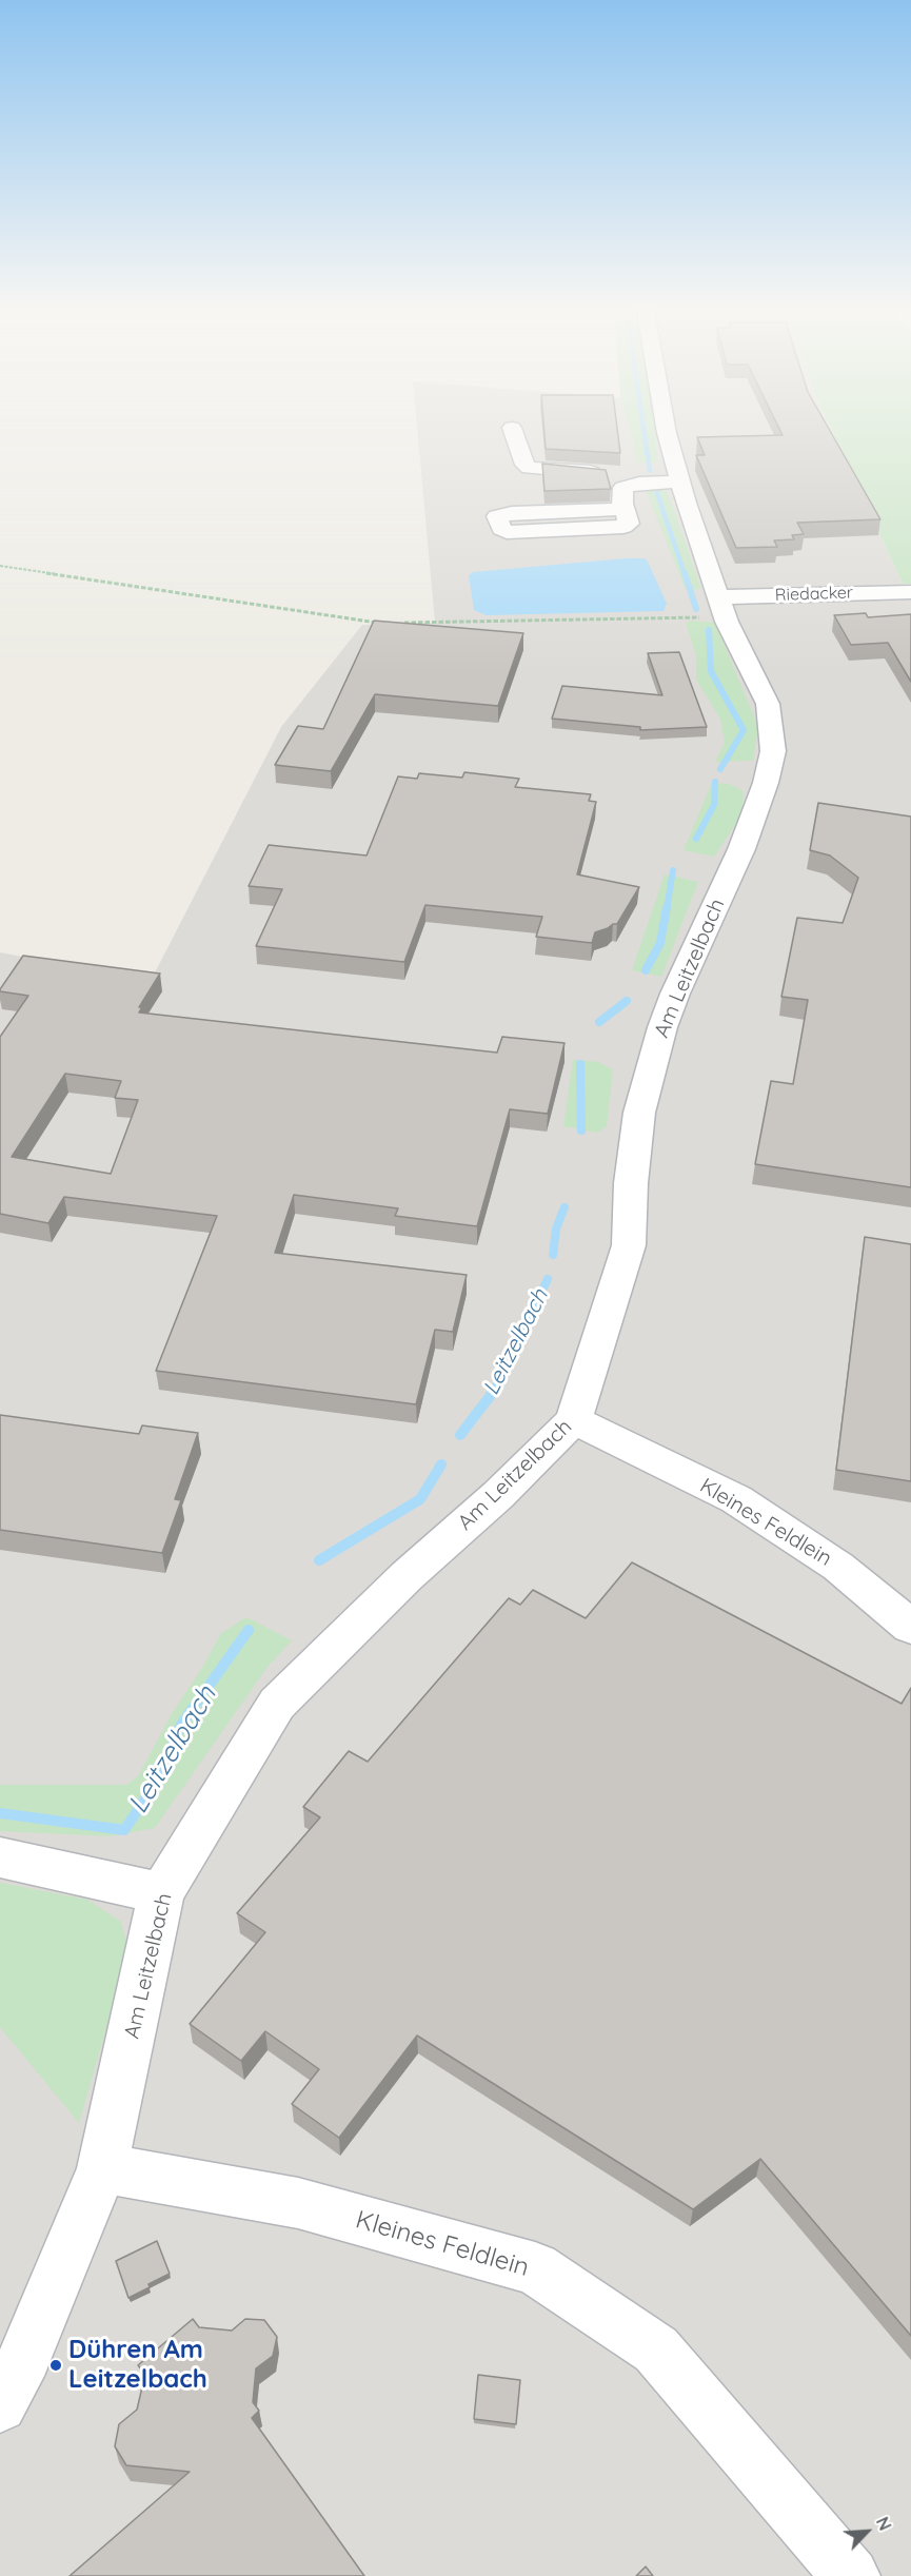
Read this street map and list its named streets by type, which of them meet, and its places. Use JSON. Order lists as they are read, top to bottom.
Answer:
{
  "streets": {
    "street": ["Riedacker", "Am Leitzelbach", "Kleines Feldlein"]
  },
  "crossings": [
    ["Riedacker", "Am Leitzelbach"],
    ["Am Leitzelbach", "Kleines Feldlein"]
  ],
  "water": ["Leitzelbach"],
  "places": ["Dühren Am Leitzelbach"],
  "north": "top right"
}
